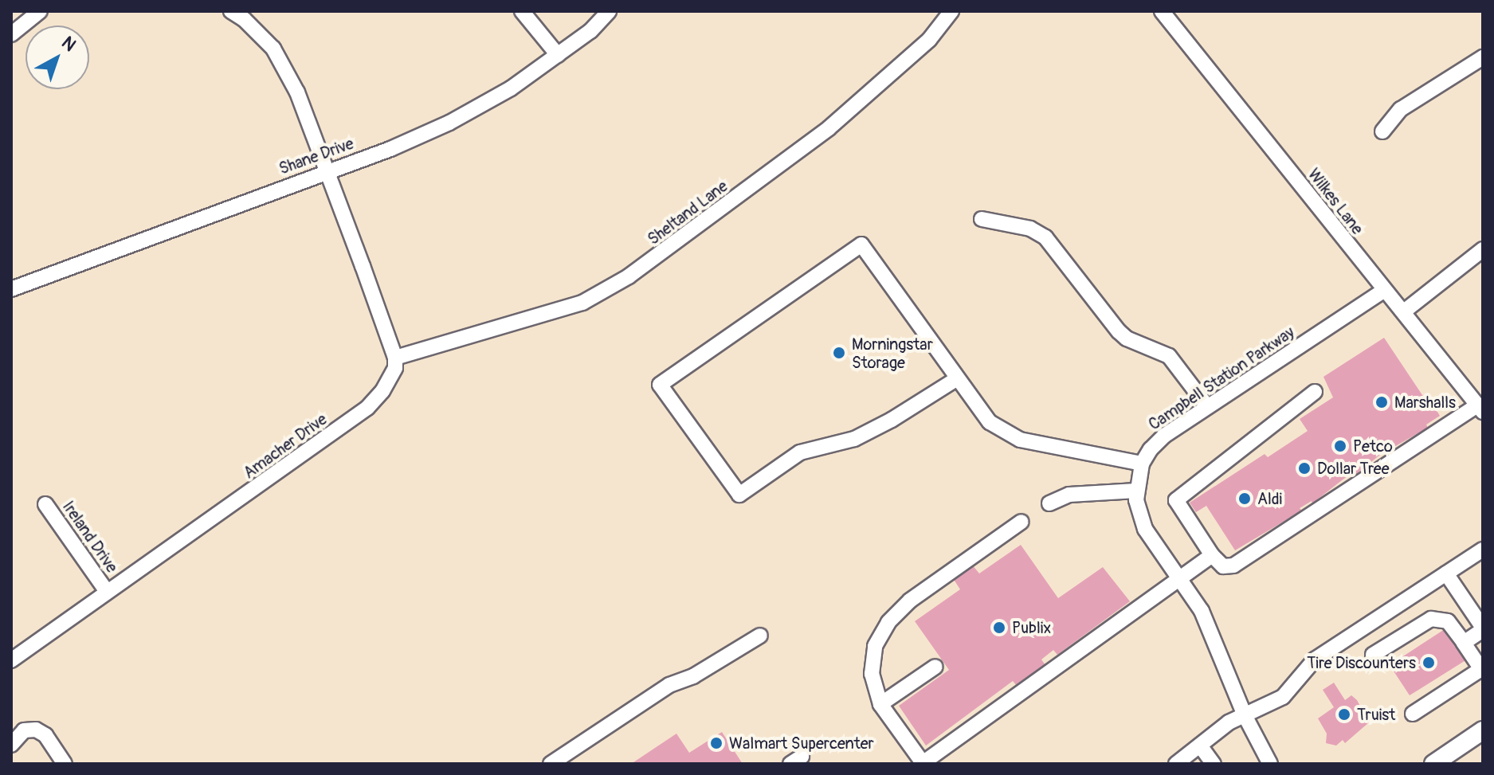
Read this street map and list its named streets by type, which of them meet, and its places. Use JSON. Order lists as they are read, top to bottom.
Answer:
{
  "streets": {
    "street": [
      "Shane Drive",
      "Wilkes Lane",
      "Sheltand Lane",
      "Campbell Station Parkway",
      "Amacher Drive",
      "Ireland Drive"
    ]
  },
  "crossings": [
    ["Wilkes Lane", "Campbell Station Parkway"],
    ["Sheltand Lane", "Amacher Drive"],
    ["Amacher Drive", "Ireland Drive"]
  ],
  "places": [
    "Morningstar Storage",
    "Marshalls",
    "Petco",
    "Dollar Tree",
    "Aldi",
    "Publix",
    "Tire Discounters",
    "Truist",
    "Walmart Supercenter"
  ],
  "north": "top right"
}
